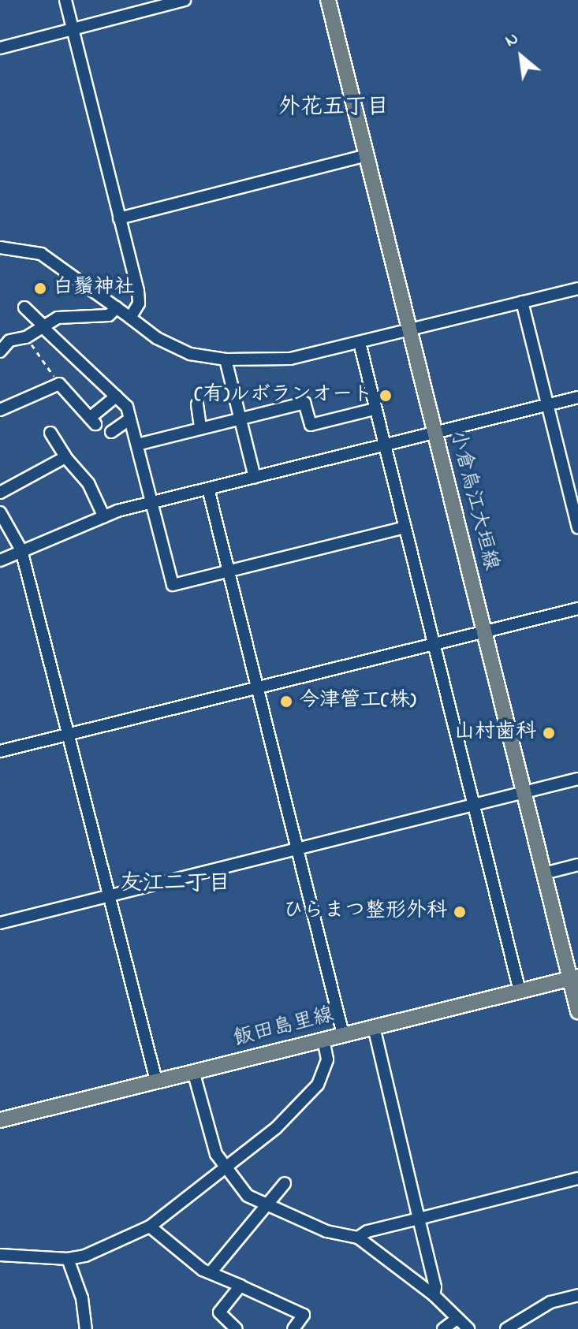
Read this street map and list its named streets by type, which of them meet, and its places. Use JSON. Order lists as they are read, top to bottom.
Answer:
{
  "streets": {
    "main road": ["小倉烏江大垣線", "飯田島里線"]
  },
  "crossings": [
    ["小倉烏江大垣線", "飯田島里線"]
  ],
  "districts": ["外花五丁目", "友江二丁目"],
  "places": [
    "白鬚神社",
    "(有)ルボランオート",
    "今津管工(株)",
    "山村歯科",
    "ひらまつ整形外科"
  ],
  "north": "top left"
}
